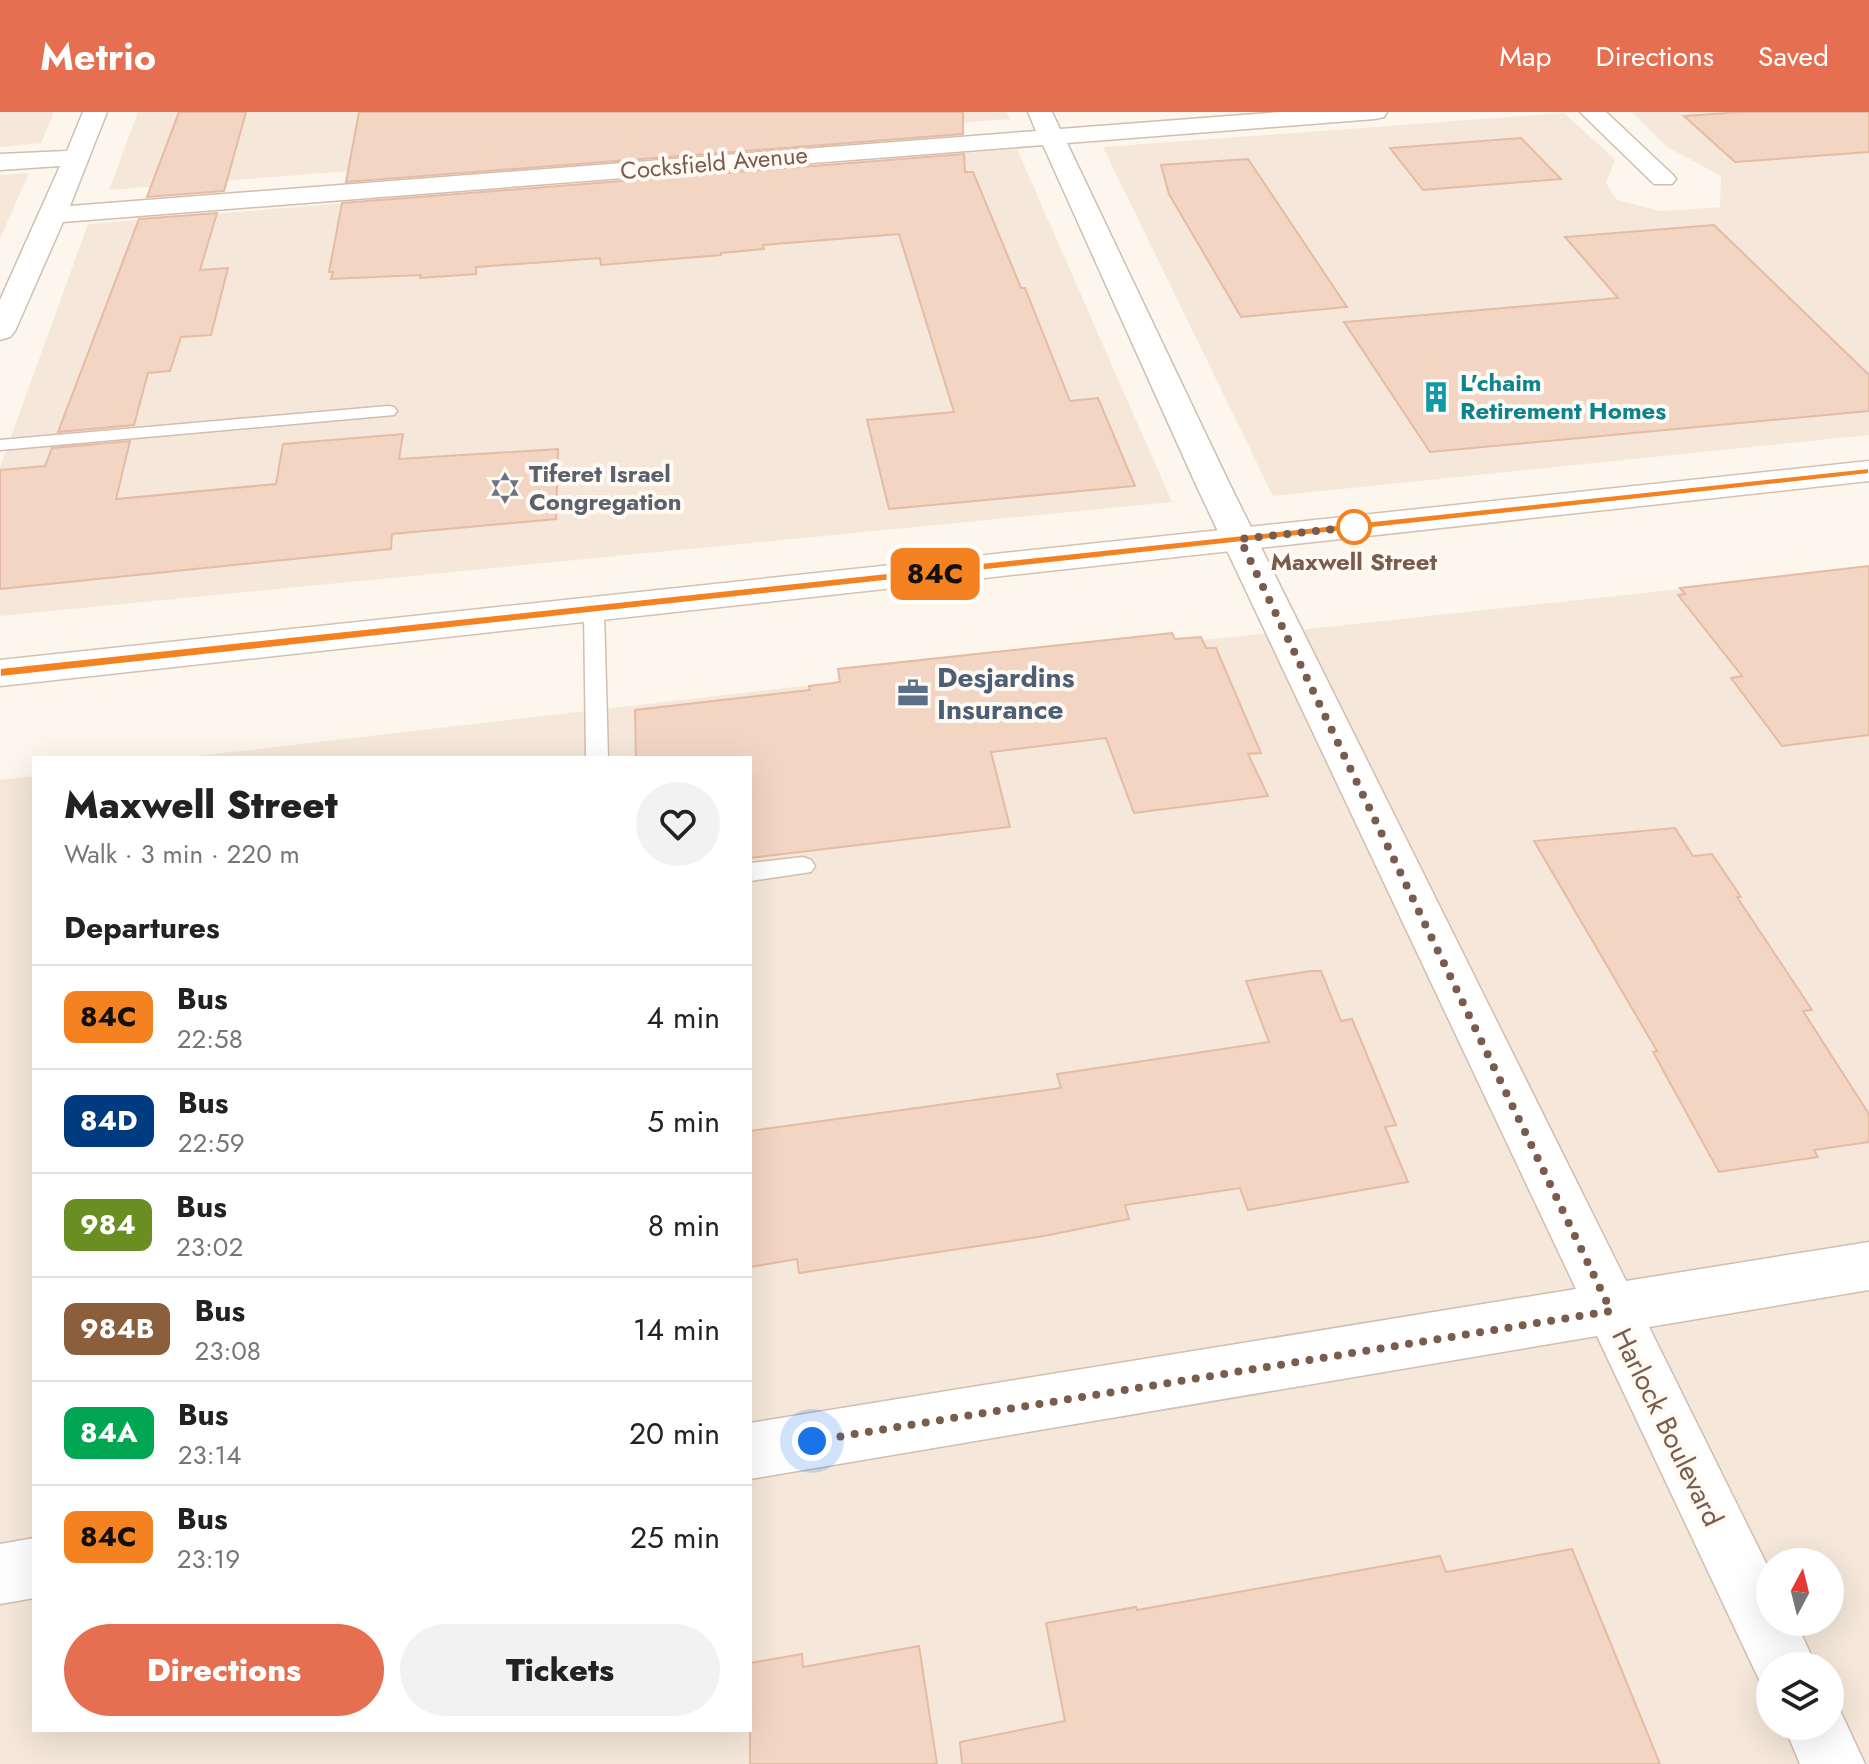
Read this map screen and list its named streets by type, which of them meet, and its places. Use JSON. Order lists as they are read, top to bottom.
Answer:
{
  "streets": {
    "street": ["Cocksfield Avenue", "Harlock Boulevard"]
  },
  "places": {
    "building": ["L'chaim Retirement Homes"],
    "synagogue": ["Tiferet Israel Congregation"],
    "other": ["Maxwell Street"],
    "office": ["Desjardins Insurance"]
  },
  "lines": ["bus line 84C"],
  "north": "top",
  "page": {
    "header": "Metrio",
    "nav": ["Map", "Directions", "Saved"],
    "on_map": "84C",
    "heading": [
      ["Maxwell Street", "Walk · 3 min · 220 m"],
      "Departures"
    ],
    "list": [
      {
        "mark": "84C",
        "name": "Bus",
        "note": "22:58",
        "value": "4 min"
      },
      {
        "mark": "84D",
        "name": "Bus",
        "note": "22:59",
        "value": "5 min"
      },
      {
        "mark": "984",
        "name": "Bus",
        "note": "23:02",
        "value": "8 min"
      },
      {
        "mark": "984B",
        "name": "Bus",
        "note": "23:08",
        "value": "14 min"
      },
      {
        "mark": "84A",
        "name": "Bus",
        "note": "23:14",
        "value": "20 min"
      },
      {
        "mark": "84C",
        "name": "Bus",
        "note": "23:19",
        "value": "25 min"
      }
    ],
    "buttons": ["Directions", "Tickets"]
  }
}
